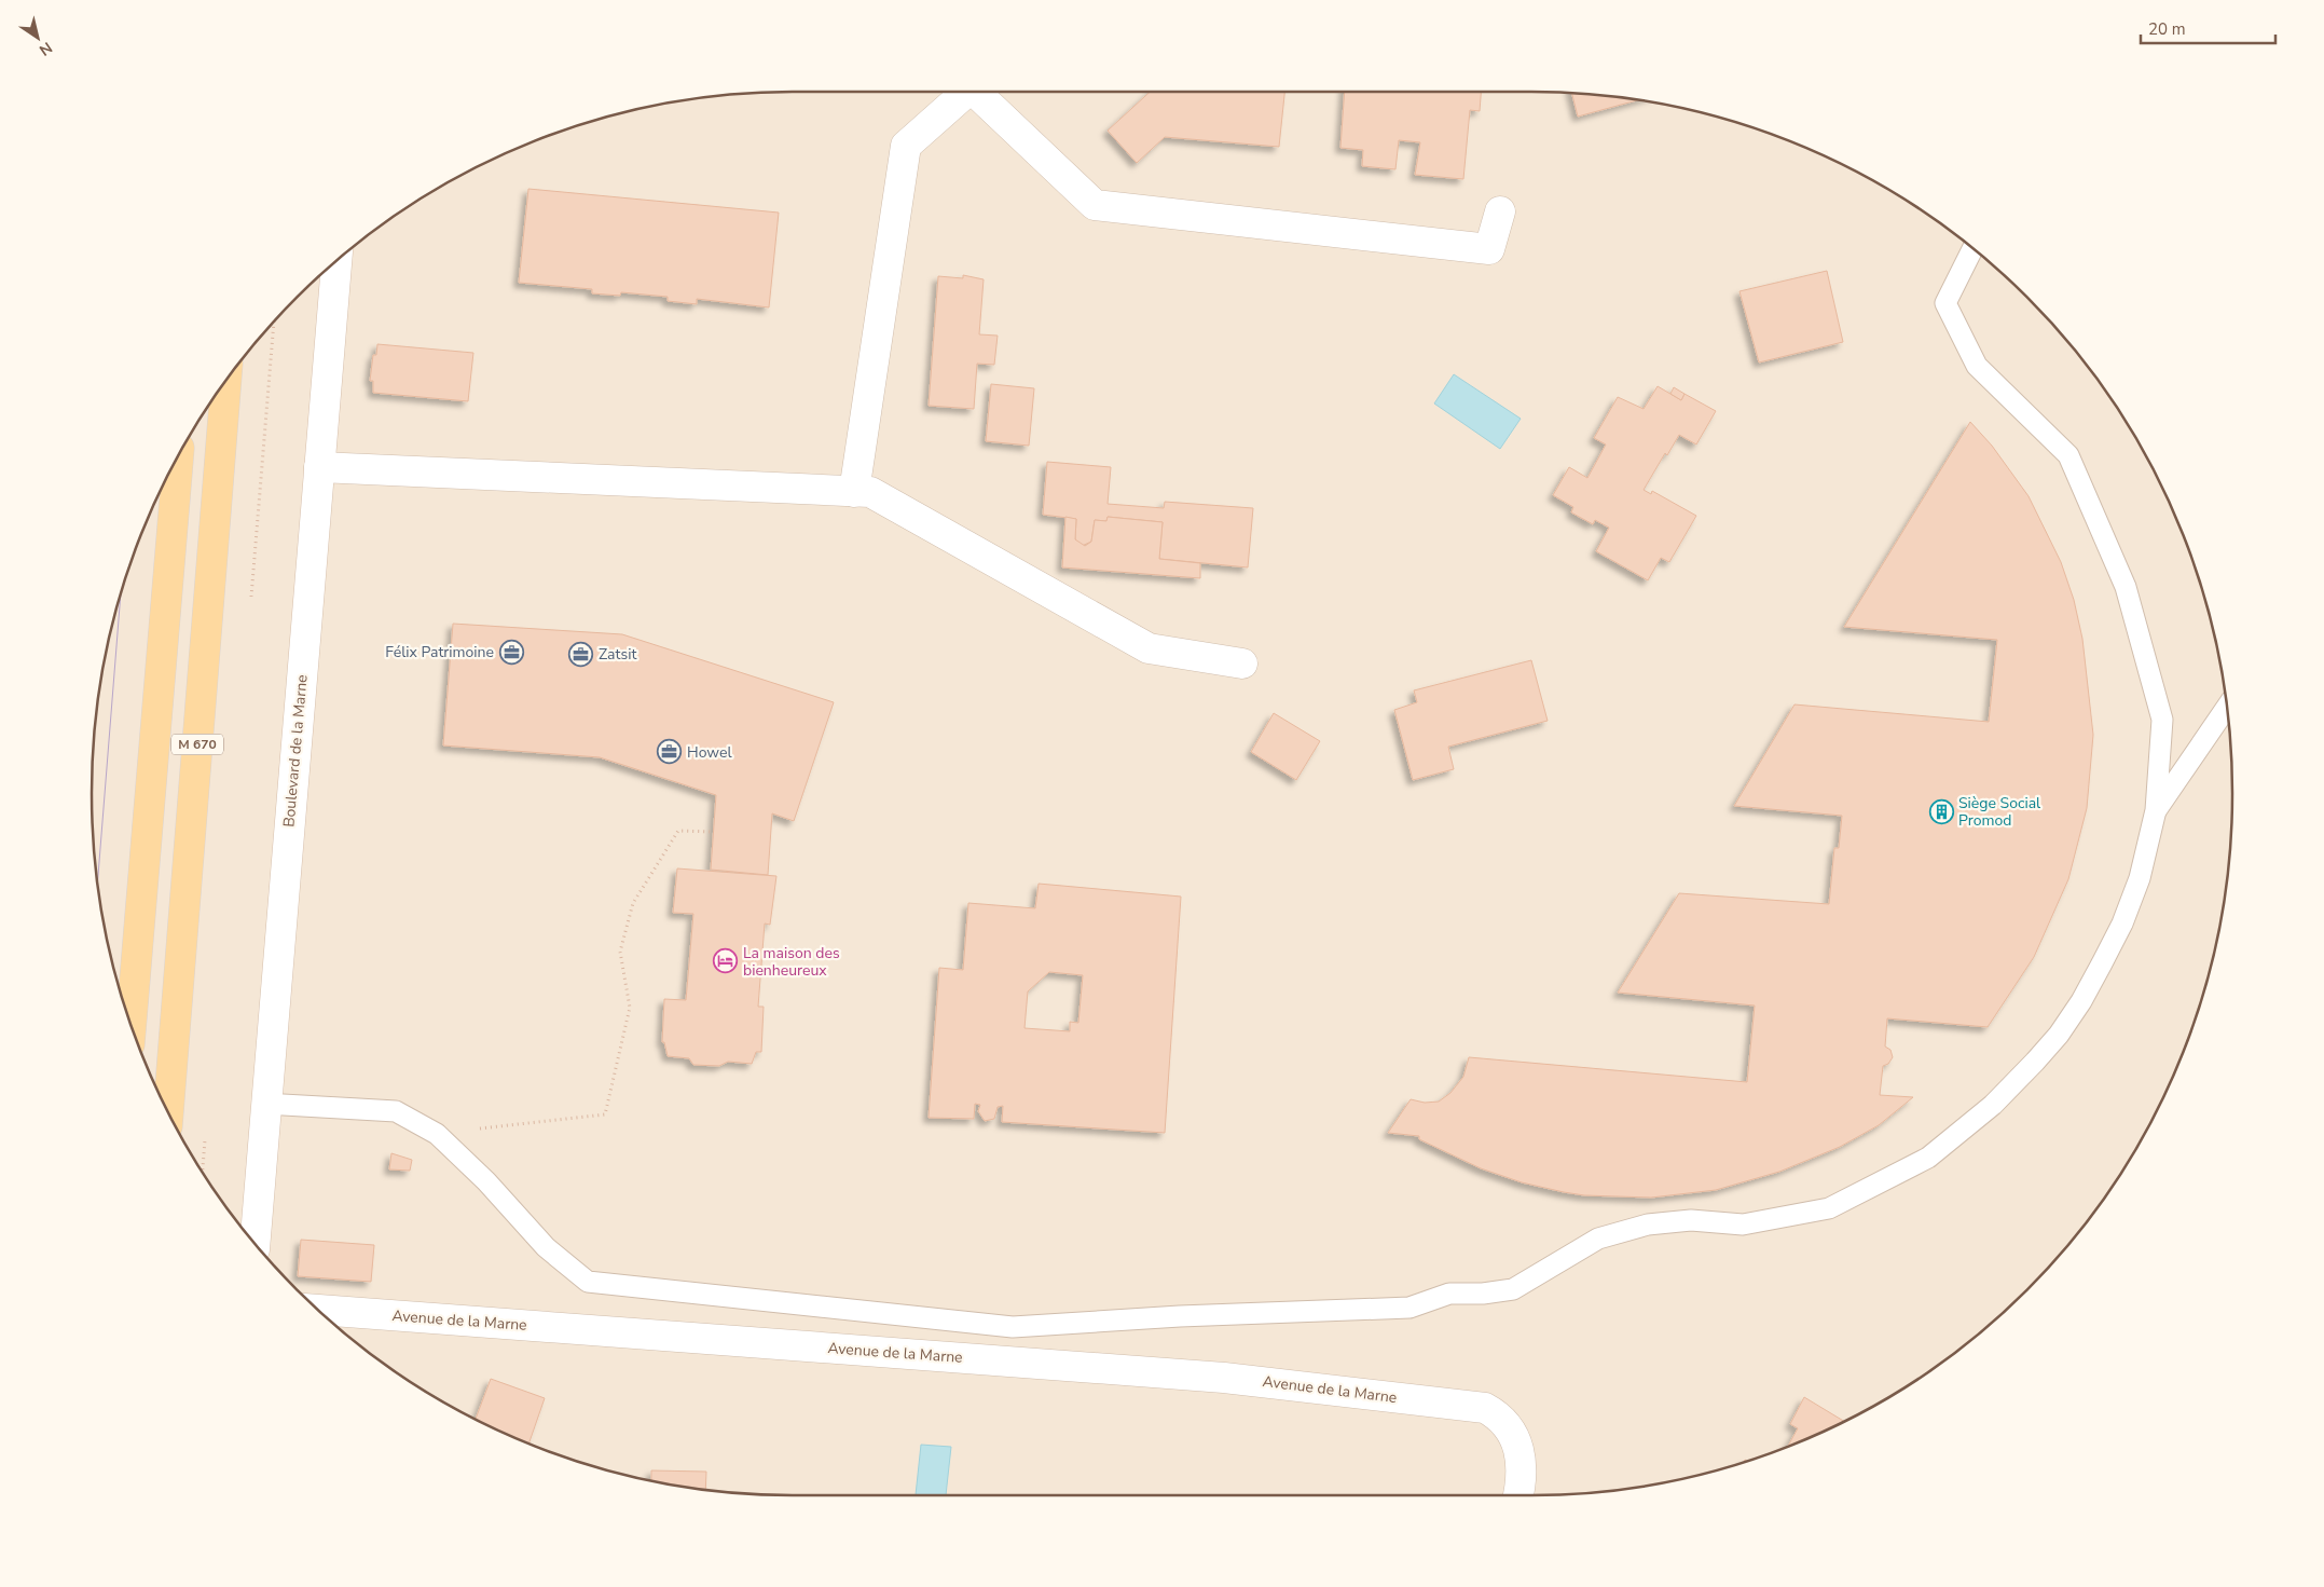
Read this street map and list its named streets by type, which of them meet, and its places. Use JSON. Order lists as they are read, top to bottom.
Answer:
{
  "streets": {
    "main road": ["M 670"],
    "street": ["Boulevard de la Marne", "Avenue de la Marne"]
  },
  "places": {
    "office": ["Félix Patrimoine", "Zatsit", "Howel"],
    "building": ["Siège Social Promod"],
    "hotel": ["La maison des bienheureux"]
  },
  "scale_bar": "20 m",
  "north": "bottom right"
}
